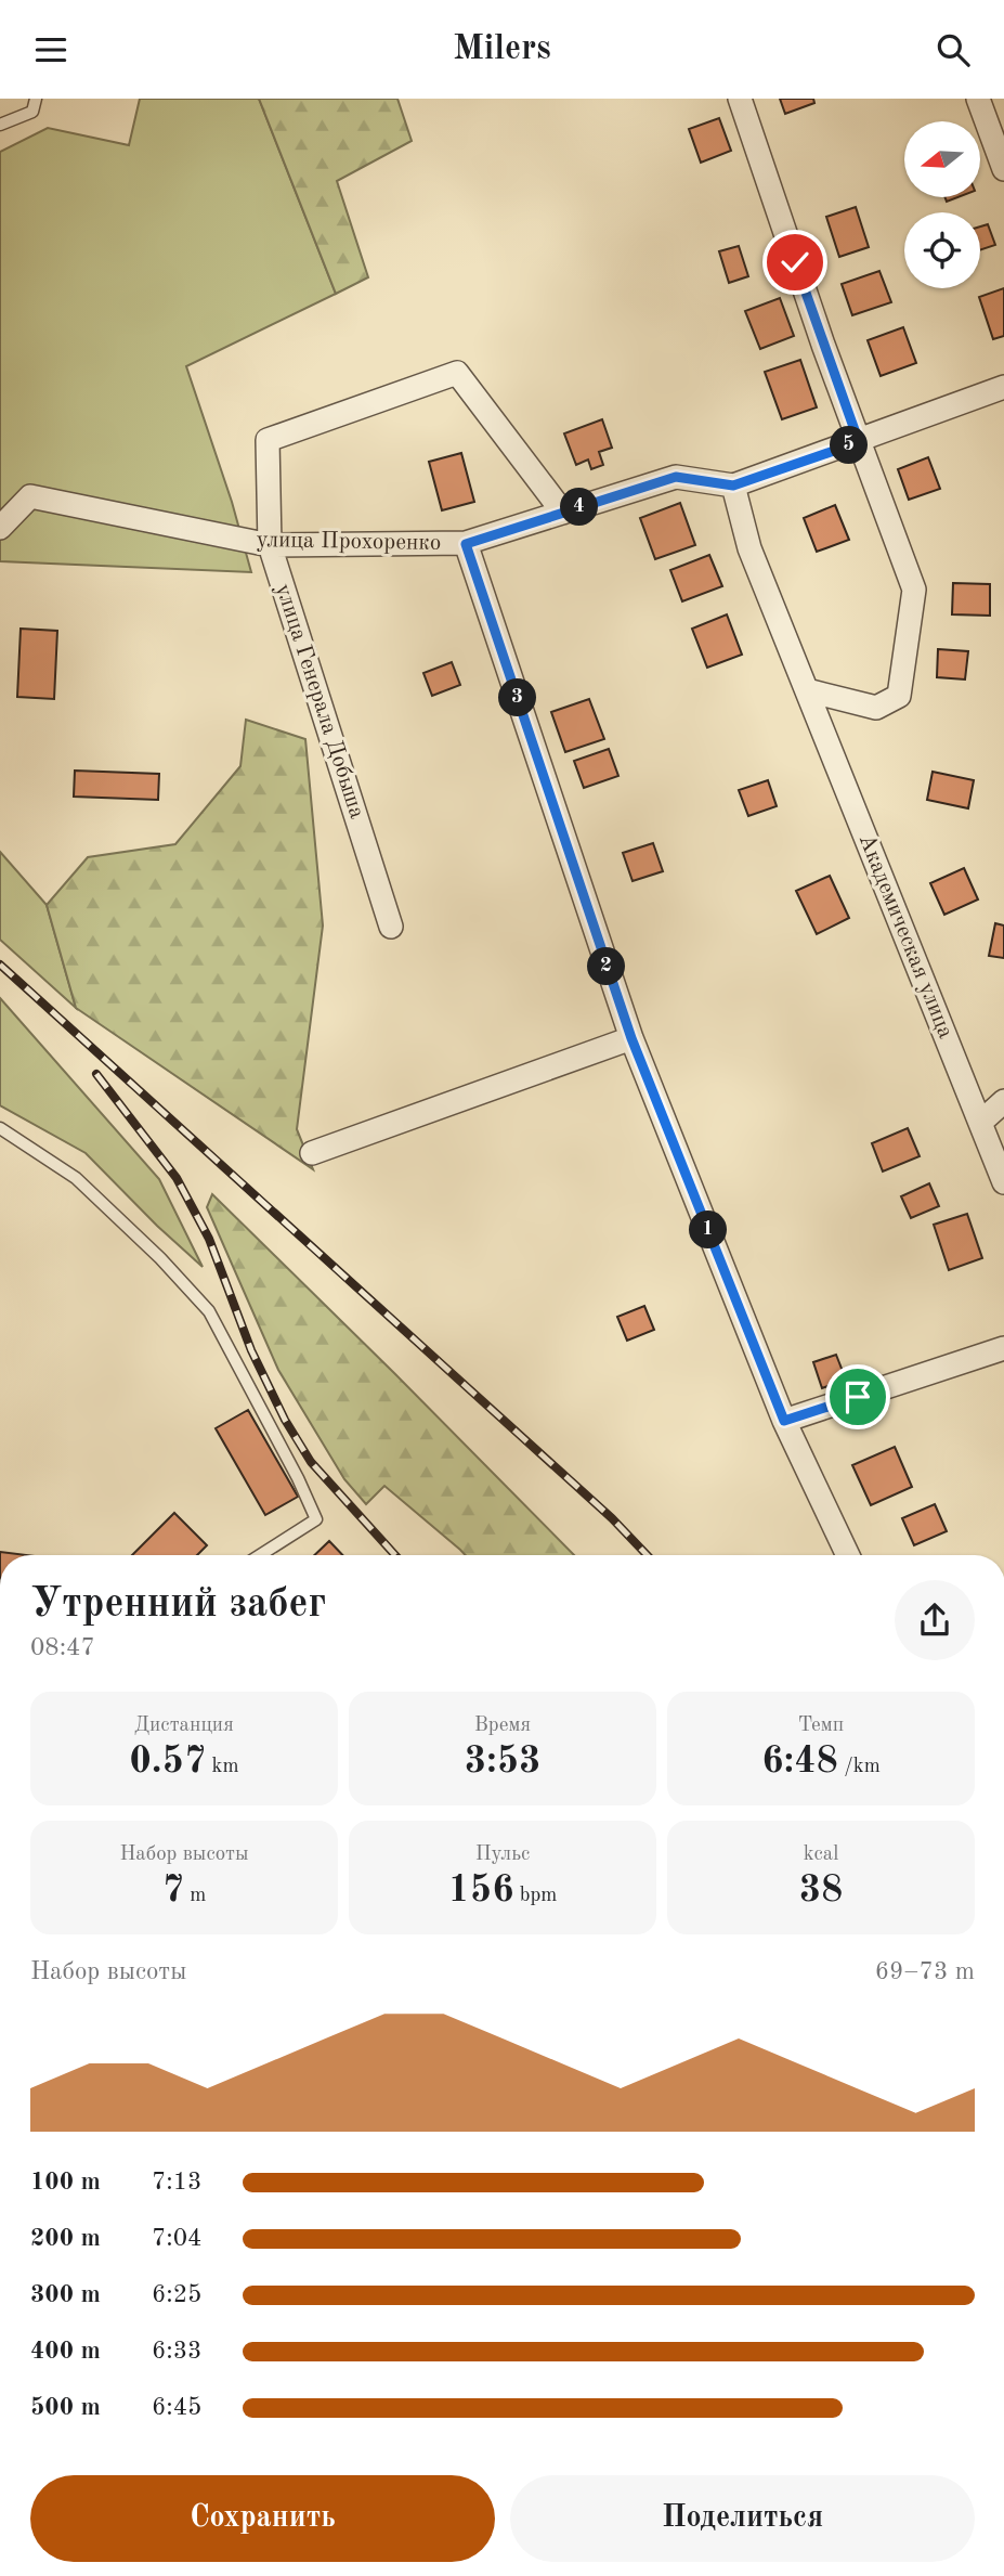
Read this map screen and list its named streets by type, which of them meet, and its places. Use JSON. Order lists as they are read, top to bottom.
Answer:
{
  "streets": {
    "street": ["улица Прохоренко", "улица Генерала Добыша", "Академическая улица"]
  },
  "crossings": [
    ["улица Прохоренко", "улица Генерала Добыша"],
    ["улица Прохоренко", "Академическая улица"]
  ],
  "north": "left",
  "page": {
    "header": "Milers",
    "pins": [
      "5",
      "4",
      "3",
      "2",
      "1"
    ],
    "heading": ["Утренний забег", "08:47"],
    "stats": [
      ["Дистанция", "0.57 km"],
      ["Время", "3:53"],
      ["Темп", "6:48 /km"],
      ["Набор высоты", "7 m"],
      ["Пульс", "156 bpm"],
      ["kcal", "38"]
    ],
    "chart": ["Набор высоты", "69–73 m"],
    "list": [
      {
        "name": "100 m",
        "note": "7:13"
      },
      {
        "name": "200 m",
        "note": "7:04"
      },
      {
        "name": "300 m",
        "note": "6:25"
      },
      {
        "name": "400 m",
        "note": "6:33"
      },
      {
        "name": "500 m",
        "note": "6:45"
      }
    ],
    "buttons": ["Сохранить", "Поделиться"]
  }
}
